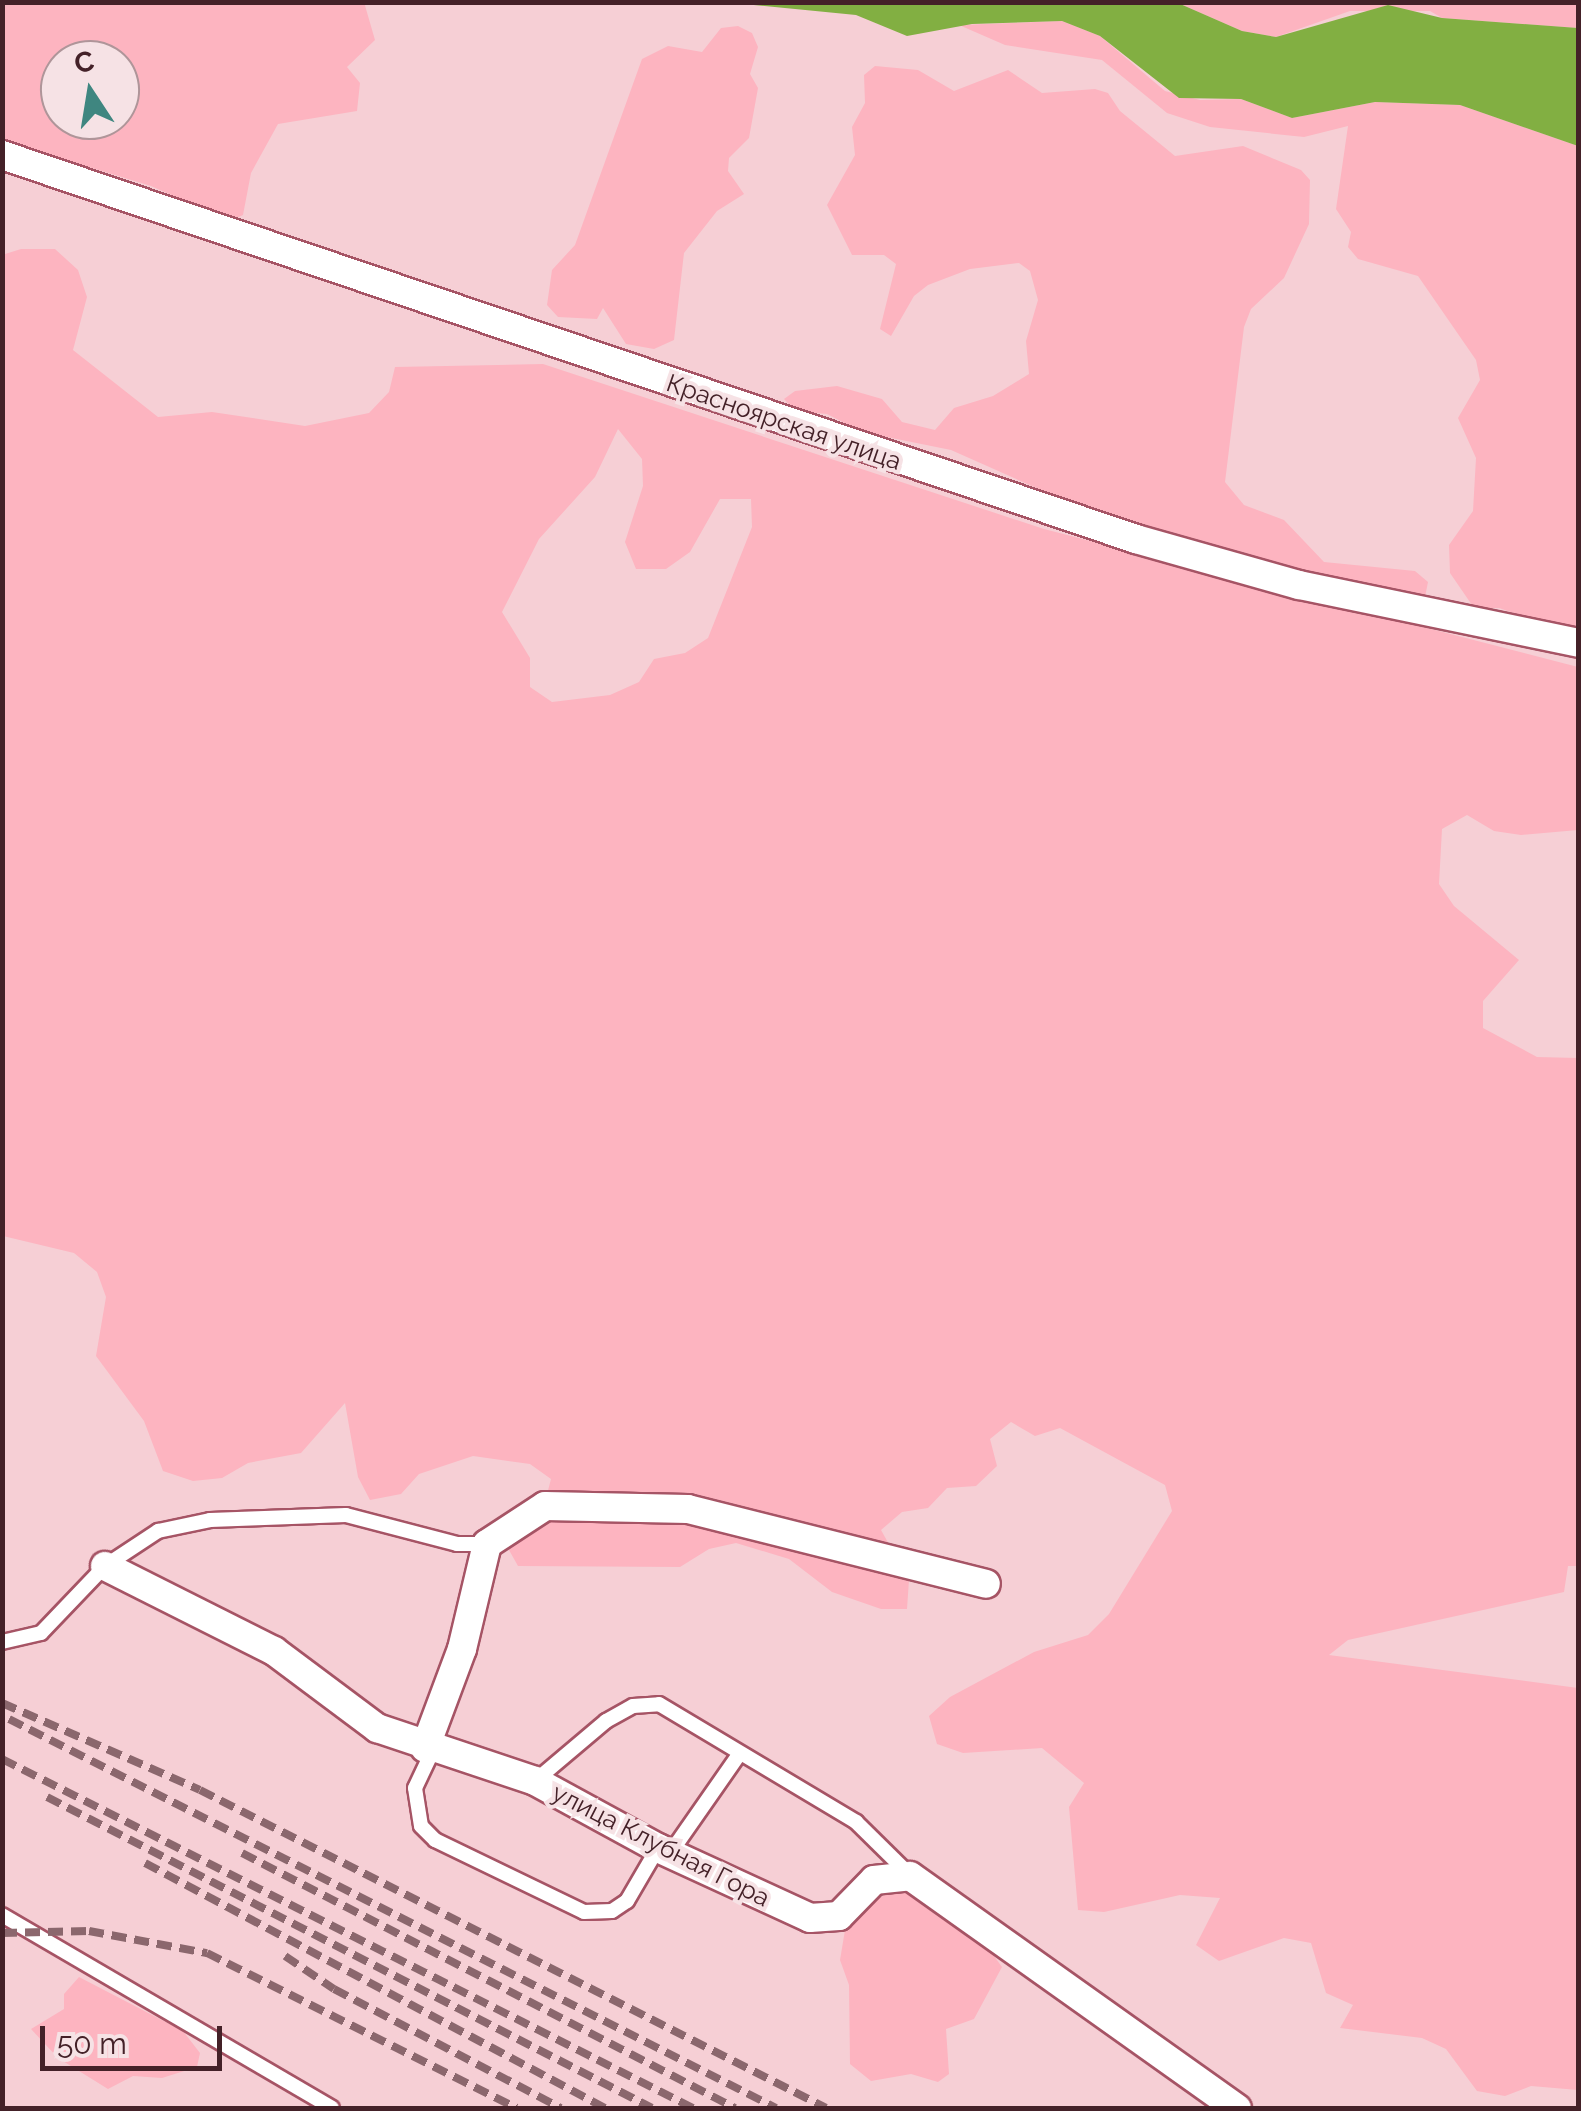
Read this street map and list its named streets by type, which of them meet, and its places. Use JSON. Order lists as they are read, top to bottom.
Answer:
{
  "streets": {
    "street": ["Красноярская улица", "улица Клубная Гора"]
  },
  "scale_bar": "50 m",
  "north": "top"
}
